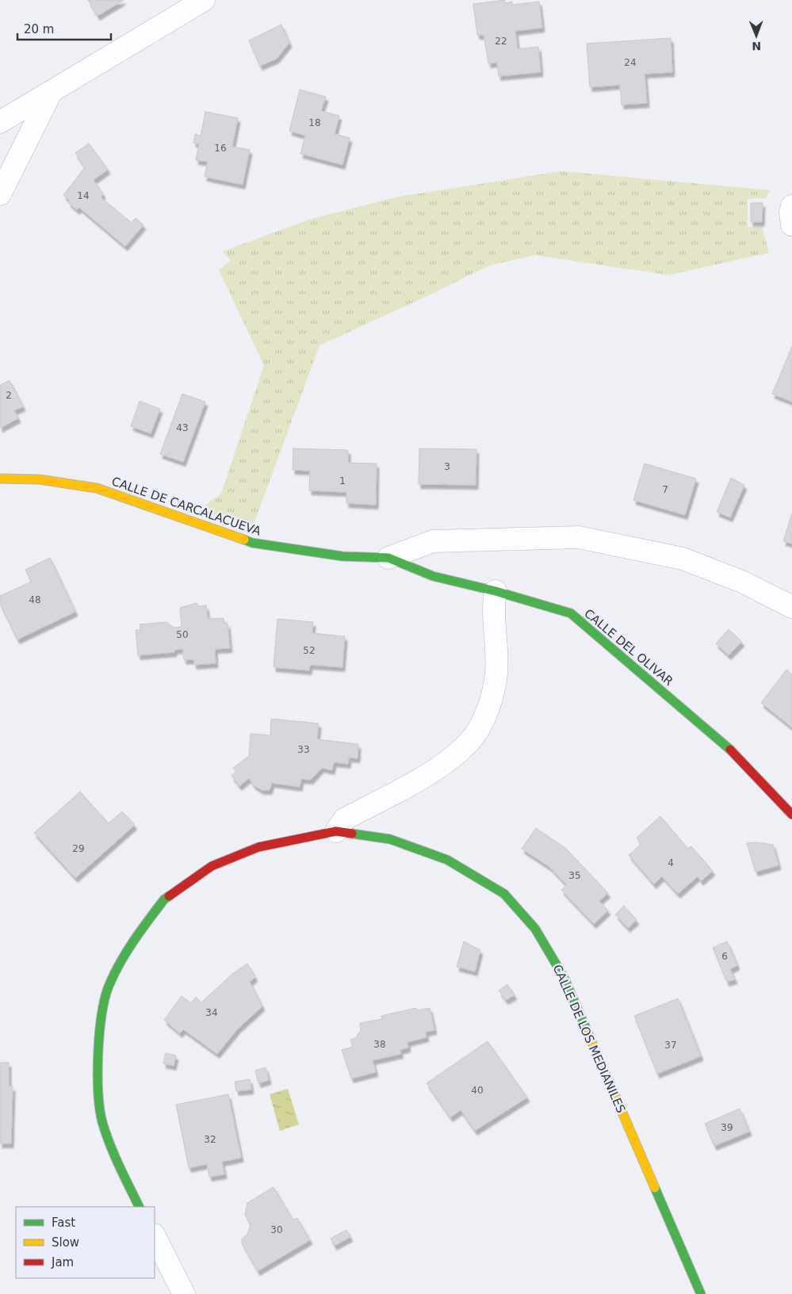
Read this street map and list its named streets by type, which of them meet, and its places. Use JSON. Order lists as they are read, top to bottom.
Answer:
{
  "streets": {
    "street": ["CALLE DE CARCALACUEVA", "CALLE DEL OLIVAR", "CALLE DE LOS MEDIANILES"]
  },
  "crossings": [
    ["CALLE DE CARCALACUEVA", "CALLE DEL OLIVAR"]
  ],
  "house_numbers": [
    "22",
    "24",
    "18",
    "16",
    "14",
    "2",
    "43",
    "3",
    "1",
    "7",
    "48",
    "50",
    "52",
    "33",
    "29",
    "4",
    "35",
    "6",
    "34",
    "38",
    "37",
    "40",
    "39",
    "32",
    "30"
  ],
  "legend": ["Fast", "Slow", "Jam"],
  "scale_bar": "20 m",
  "north": "bottom"
}
